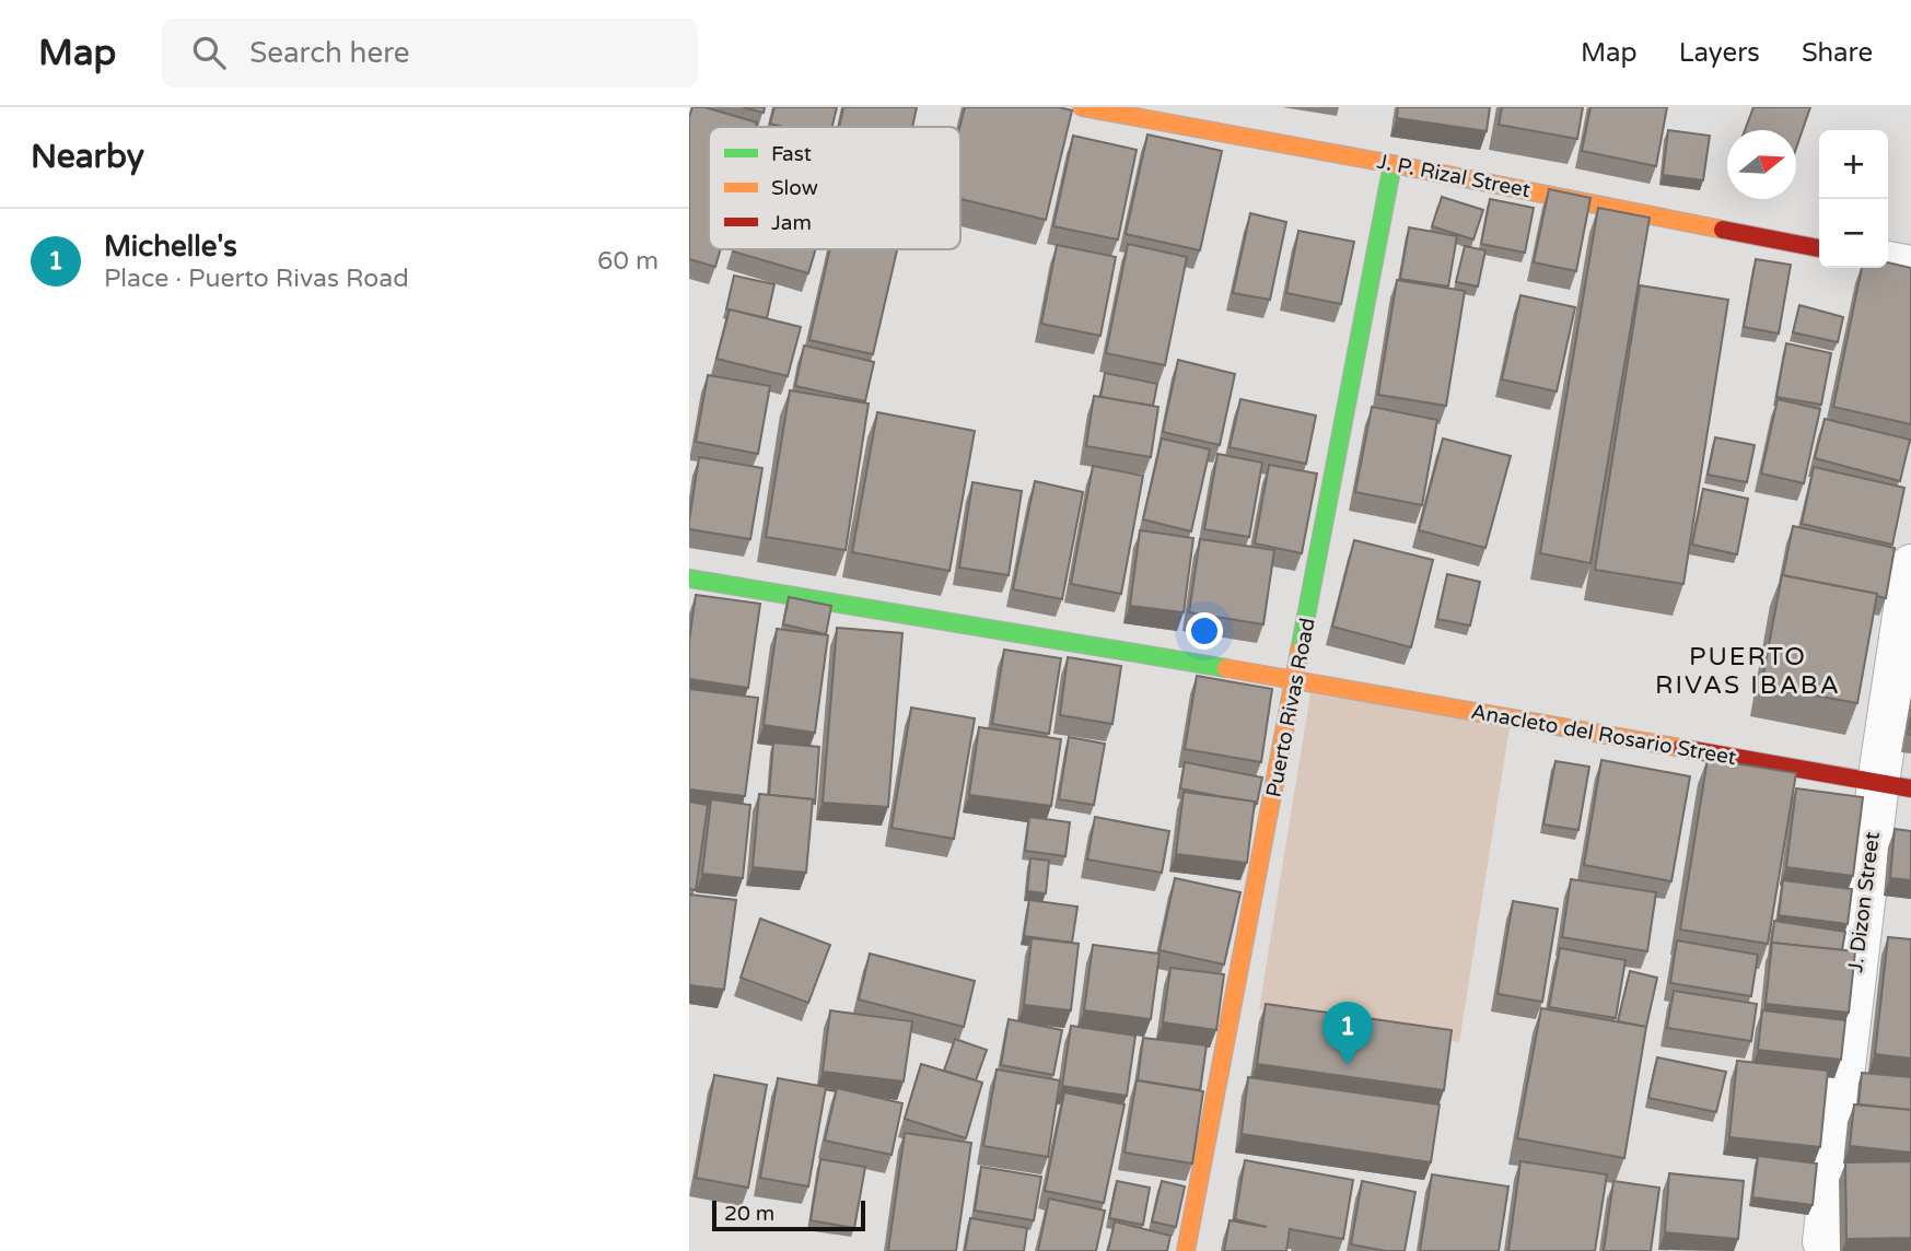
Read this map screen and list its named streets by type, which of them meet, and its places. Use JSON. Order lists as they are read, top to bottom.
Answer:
{
  "streets": {
    "street": [
      "J. P. Rizal Street",
      "Puerto Rivas Road",
      "Anacleto del Rosario Street",
      "J. Dizon Street"
    ]
  },
  "crossings": [
    ["J. P. Rizal Street", "Puerto Rivas Road"],
    ["Puerto Rivas Road", "Anacleto del Rosario Street"],
    ["Anacleto del Rosario Street", "J. Dizon Street"]
  ],
  "districts": ["PUERTO RIVAS IBABA"],
  "legend": ["Fast", "Slow", "Jam"],
  "scale_bar": "20 m",
  "north": "right",
  "page": {
    "header": "Map",
    "search": "Search here",
    "nav": ["Map", "Layers", "Share"],
    "heading": "Nearby",
    "map_buttons": ["+", "−"],
    "list": [
      {
        "mark": "1",
        "name": "Michelle's",
        "note": "Place · Puerto Rivas Road",
        "value": "60 m"
      }
    ],
    "pins": "1",
    "scale": "20 m"
  }
}
